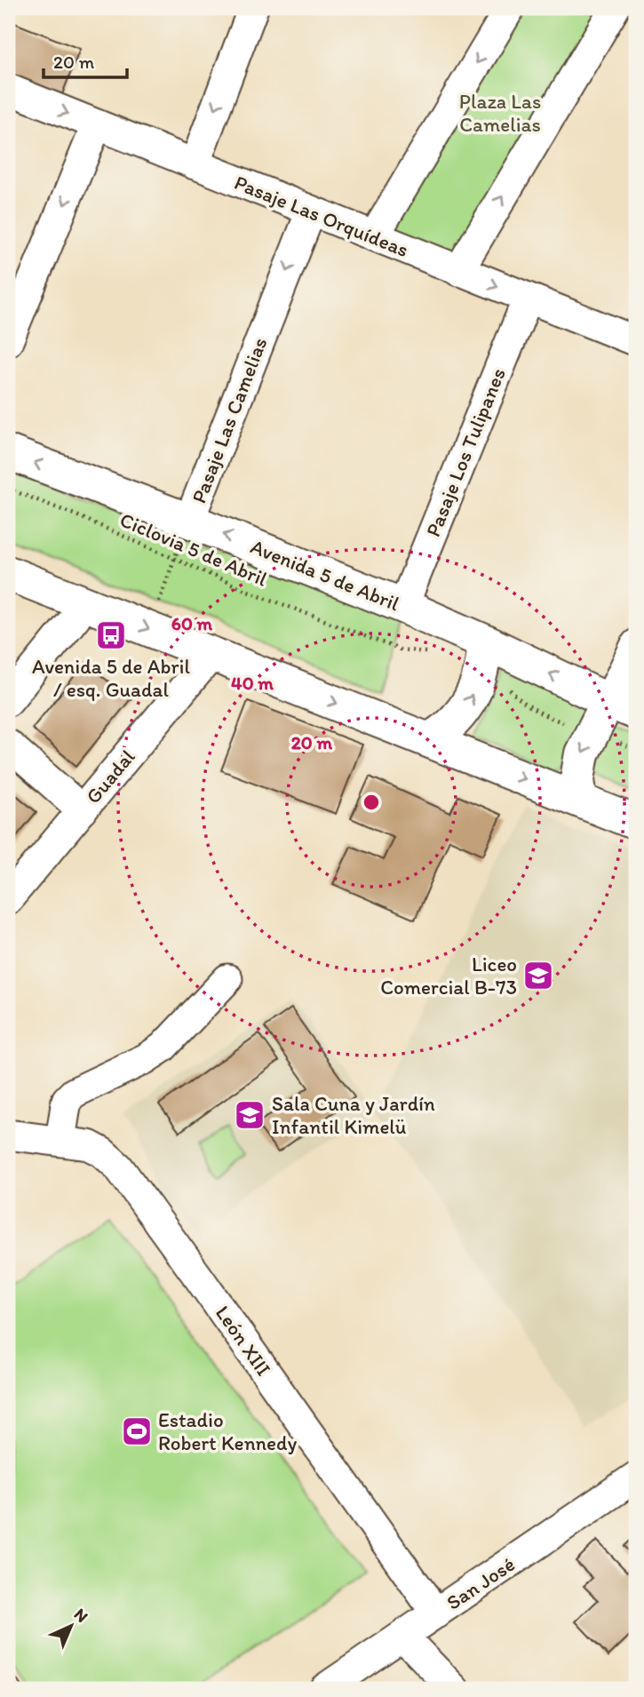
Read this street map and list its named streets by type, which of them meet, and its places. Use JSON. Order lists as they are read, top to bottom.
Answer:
{
  "streets": {
    "main road": ["Avenida 5 de Abril"],
    "street": [
      "Pasaje Las Orquídeas",
      "Pasaje Las Camelias",
      "Pasaje Los Tulipanes",
      "Guadal",
      "León XIII",
      "San José"
    ],
    "path": ["Ciclovia 5 de Abril"]
  },
  "crossings": [
    ["Pasaje Las Orquídeas", "Pasaje Las Camelias"],
    ["Pasaje Las Orquídeas", "Pasaje Los Tulipanes"],
    ["Pasaje Las Camelias", "Ciclovia 5 de Abril"],
    ["Pasaje Las Camelias", "Avenida 5 de Abril"],
    ["Pasaje Los Tulipanes", "Avenida 5 de Abril"],
    ["León XIII", "San José"]
  ],
  "parks": ["Plaza Las Camelias"],
  "places": {
    "bus stop": ["Avenida 5 de Abril / esq. Guadal"],
    "school or university": ["Liceo Comercial B-73", "Sala Cuna y Jardín Infantil Kimelü"],
    "sports": ["Estadio Robert Kennedy"]
  },
  "scale_bar": "20 m",
  "north": "top right",
  "rings": ["60 m", "40 m", "20 m"]
}
